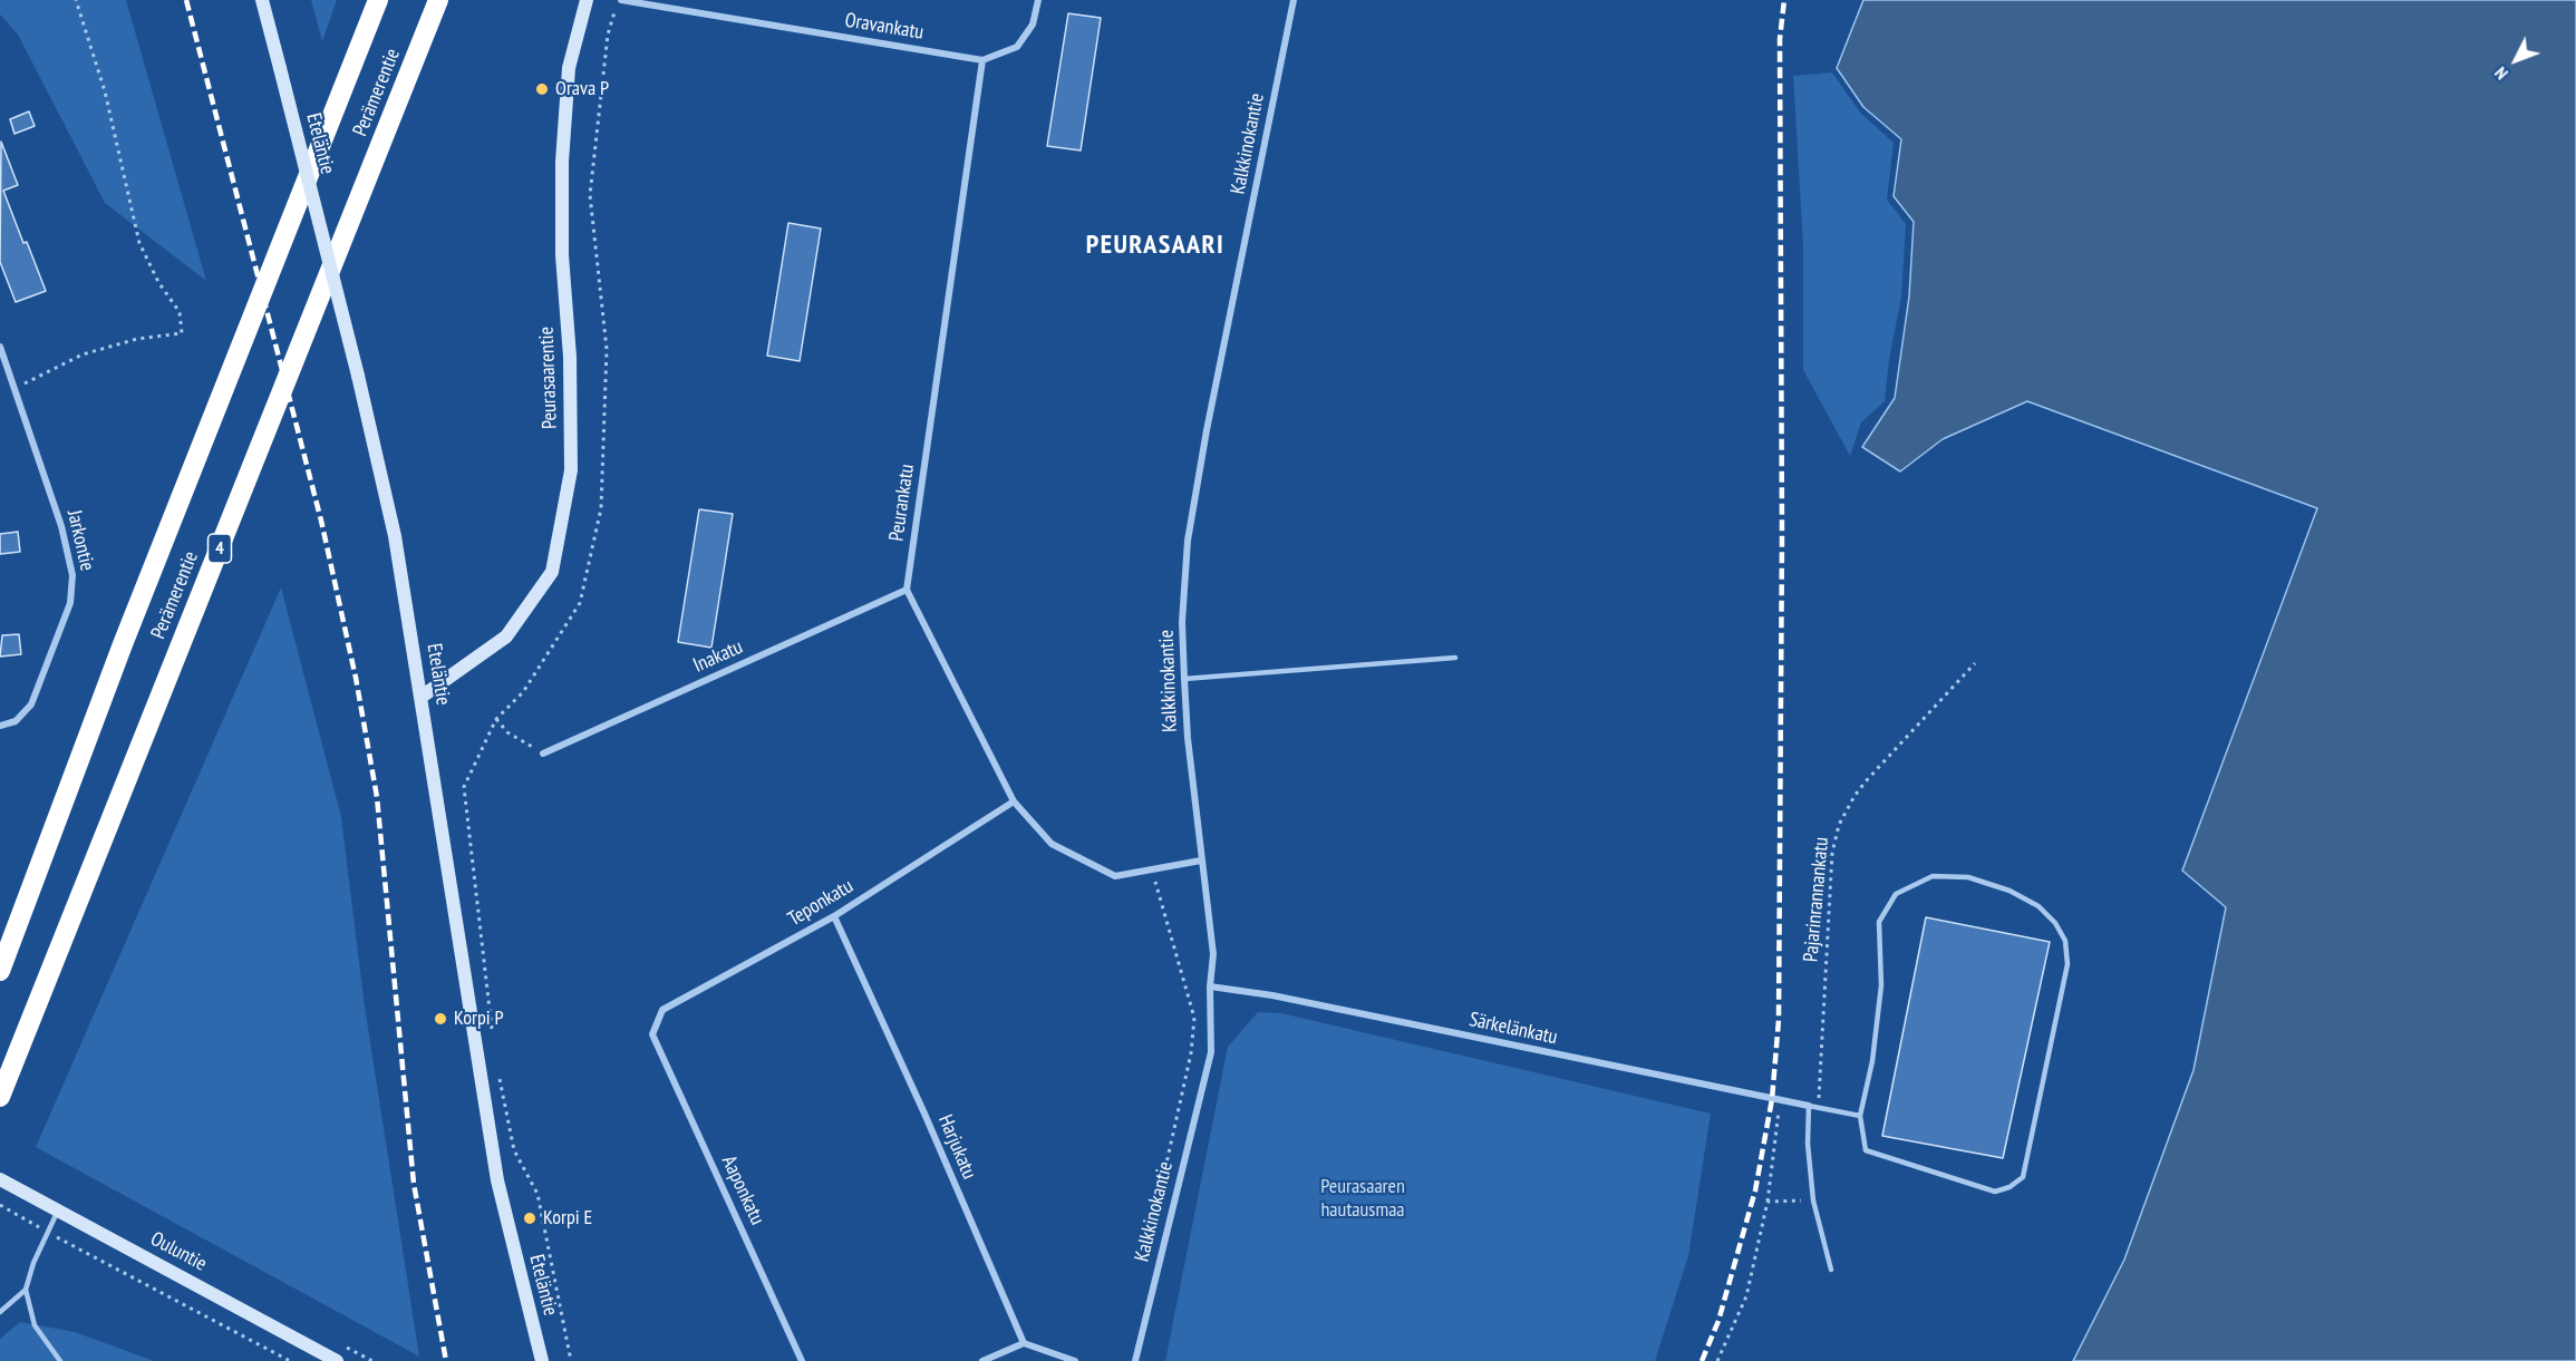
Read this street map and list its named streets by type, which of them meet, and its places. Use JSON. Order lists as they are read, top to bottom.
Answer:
{
  "streets": {
    "highway": ["Perämerentie", "4"],
    "main road": ["Eteläntie", "Peurasaarentie", "Ouluntie"],
    "street": [
      "Oravankatu",
      "Kalkkinokantie",
      "Peurankatu",
      "Jarkontie",
      "Inakatu",
      "Teponkatu",
      "Särkelänkatu",
      "Harjukatu",
      "Aaponkatu"
    ],
    "path": ["Pajarinrannankatu"]
  },
  "crossings": [
    ["Oravankatu", "Peurankatu"],
    ["Eteläntie", "Peurasaarentie"],
    ["Kalkkinokantie", "Särkelänkatu"],
    ["Peurankatu", "Inakatu"],
    ["Teponkatu", "Harjukatu"],
    ["Teponkatu", "Aaponkatu"]
  ],
  "districts": ["PEURASAARI"],
  "parks": ["Peurasaaren hautausmaa"],
  "places": ["Orava P", "Korpi P", "Korpi E"],
  "north": "bottom left"
}
